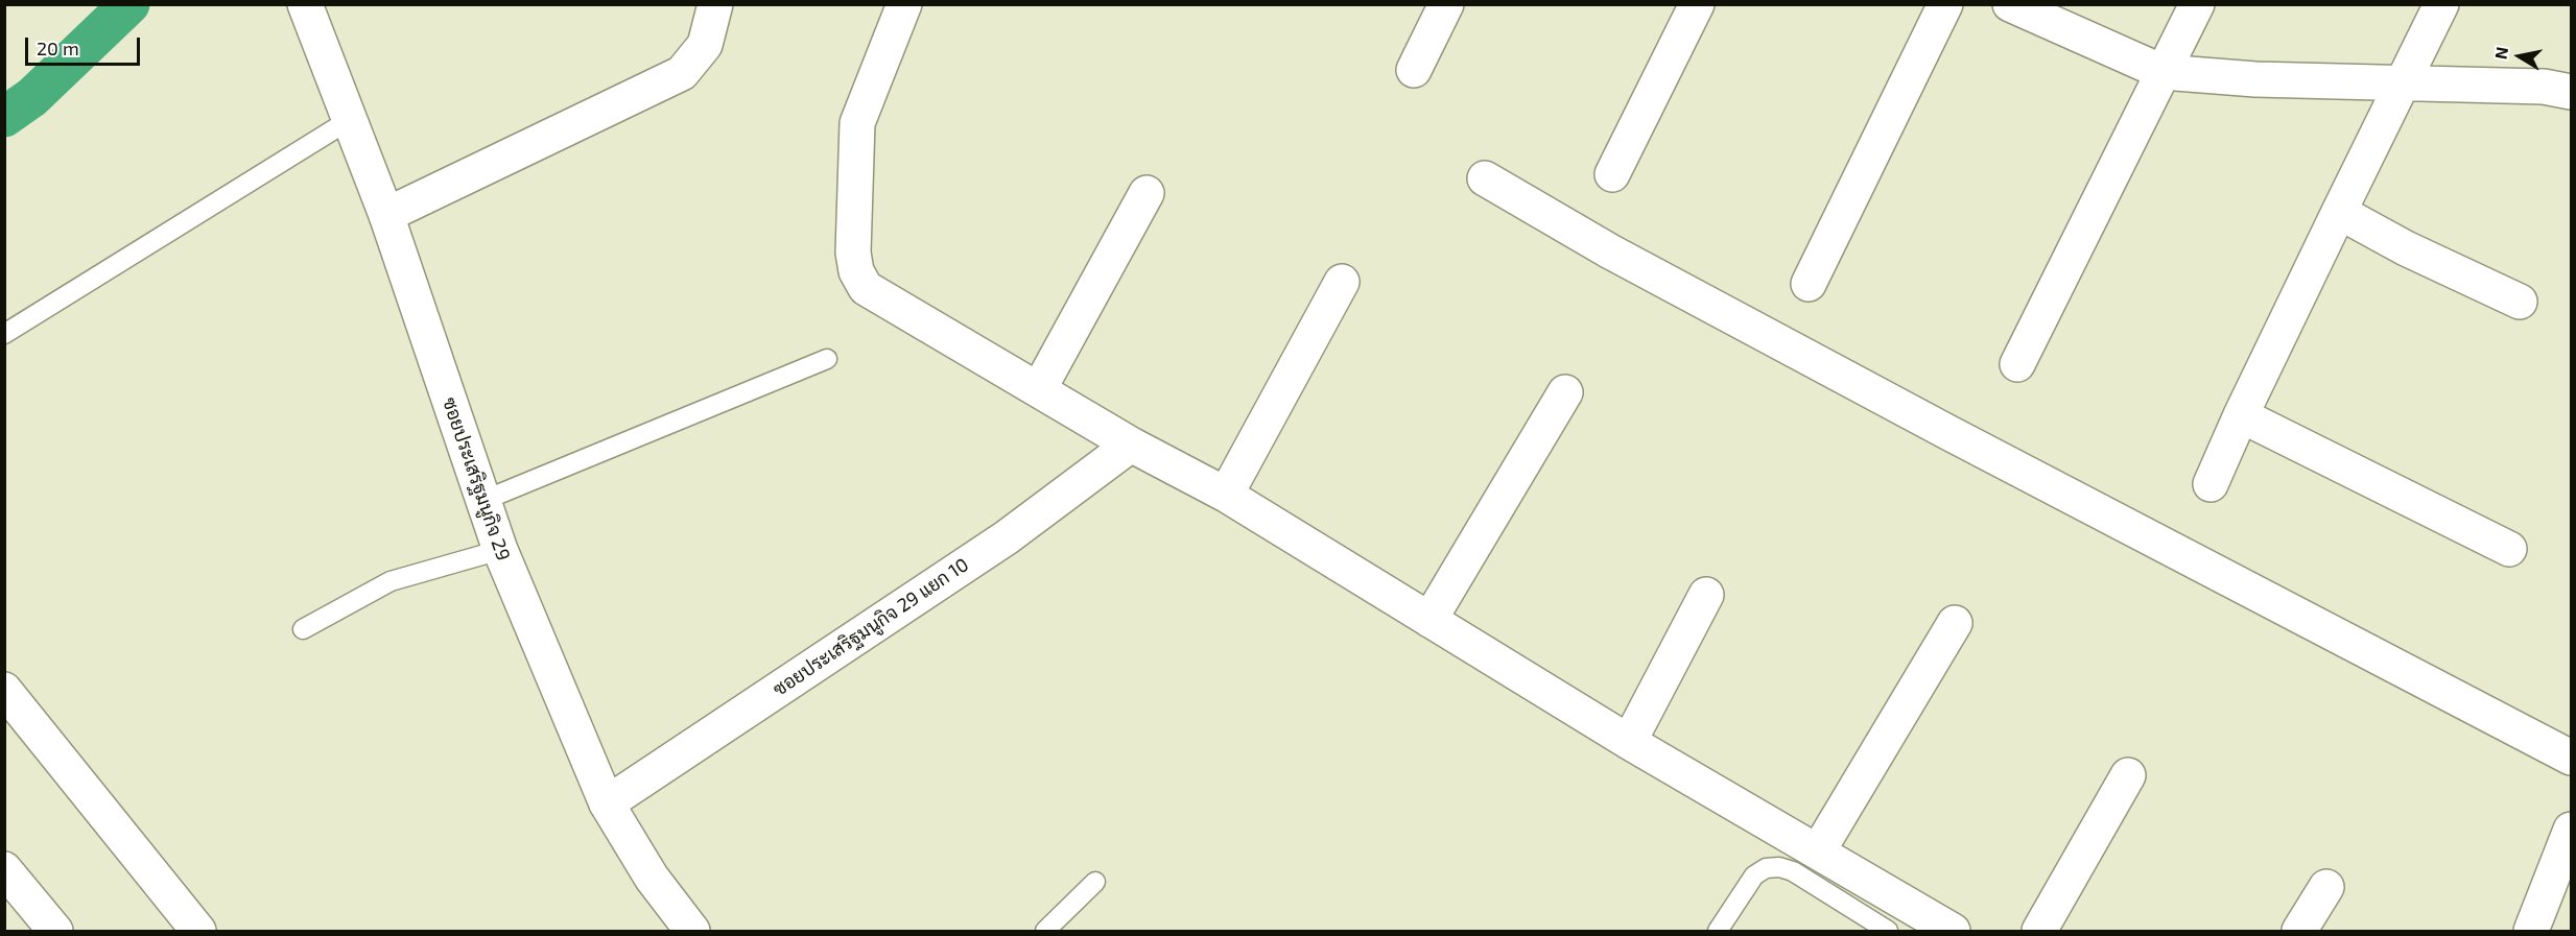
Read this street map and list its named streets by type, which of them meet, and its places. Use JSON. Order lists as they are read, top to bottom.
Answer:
{
  "streets": {
    "street": ["ซอยประเสริฐมนูกิจ 29", "ซอยประเสริฐมนูกิจ 29 แยก 10"]
  },
  "crossings": [
    ["ซอยประเสริฐมนูกิจ 29", "ซอยประเสริฐมนูกิจ 29 แยก 10"]
  ],
  "scale_bar": "20 m",
  "north": "left"
}
